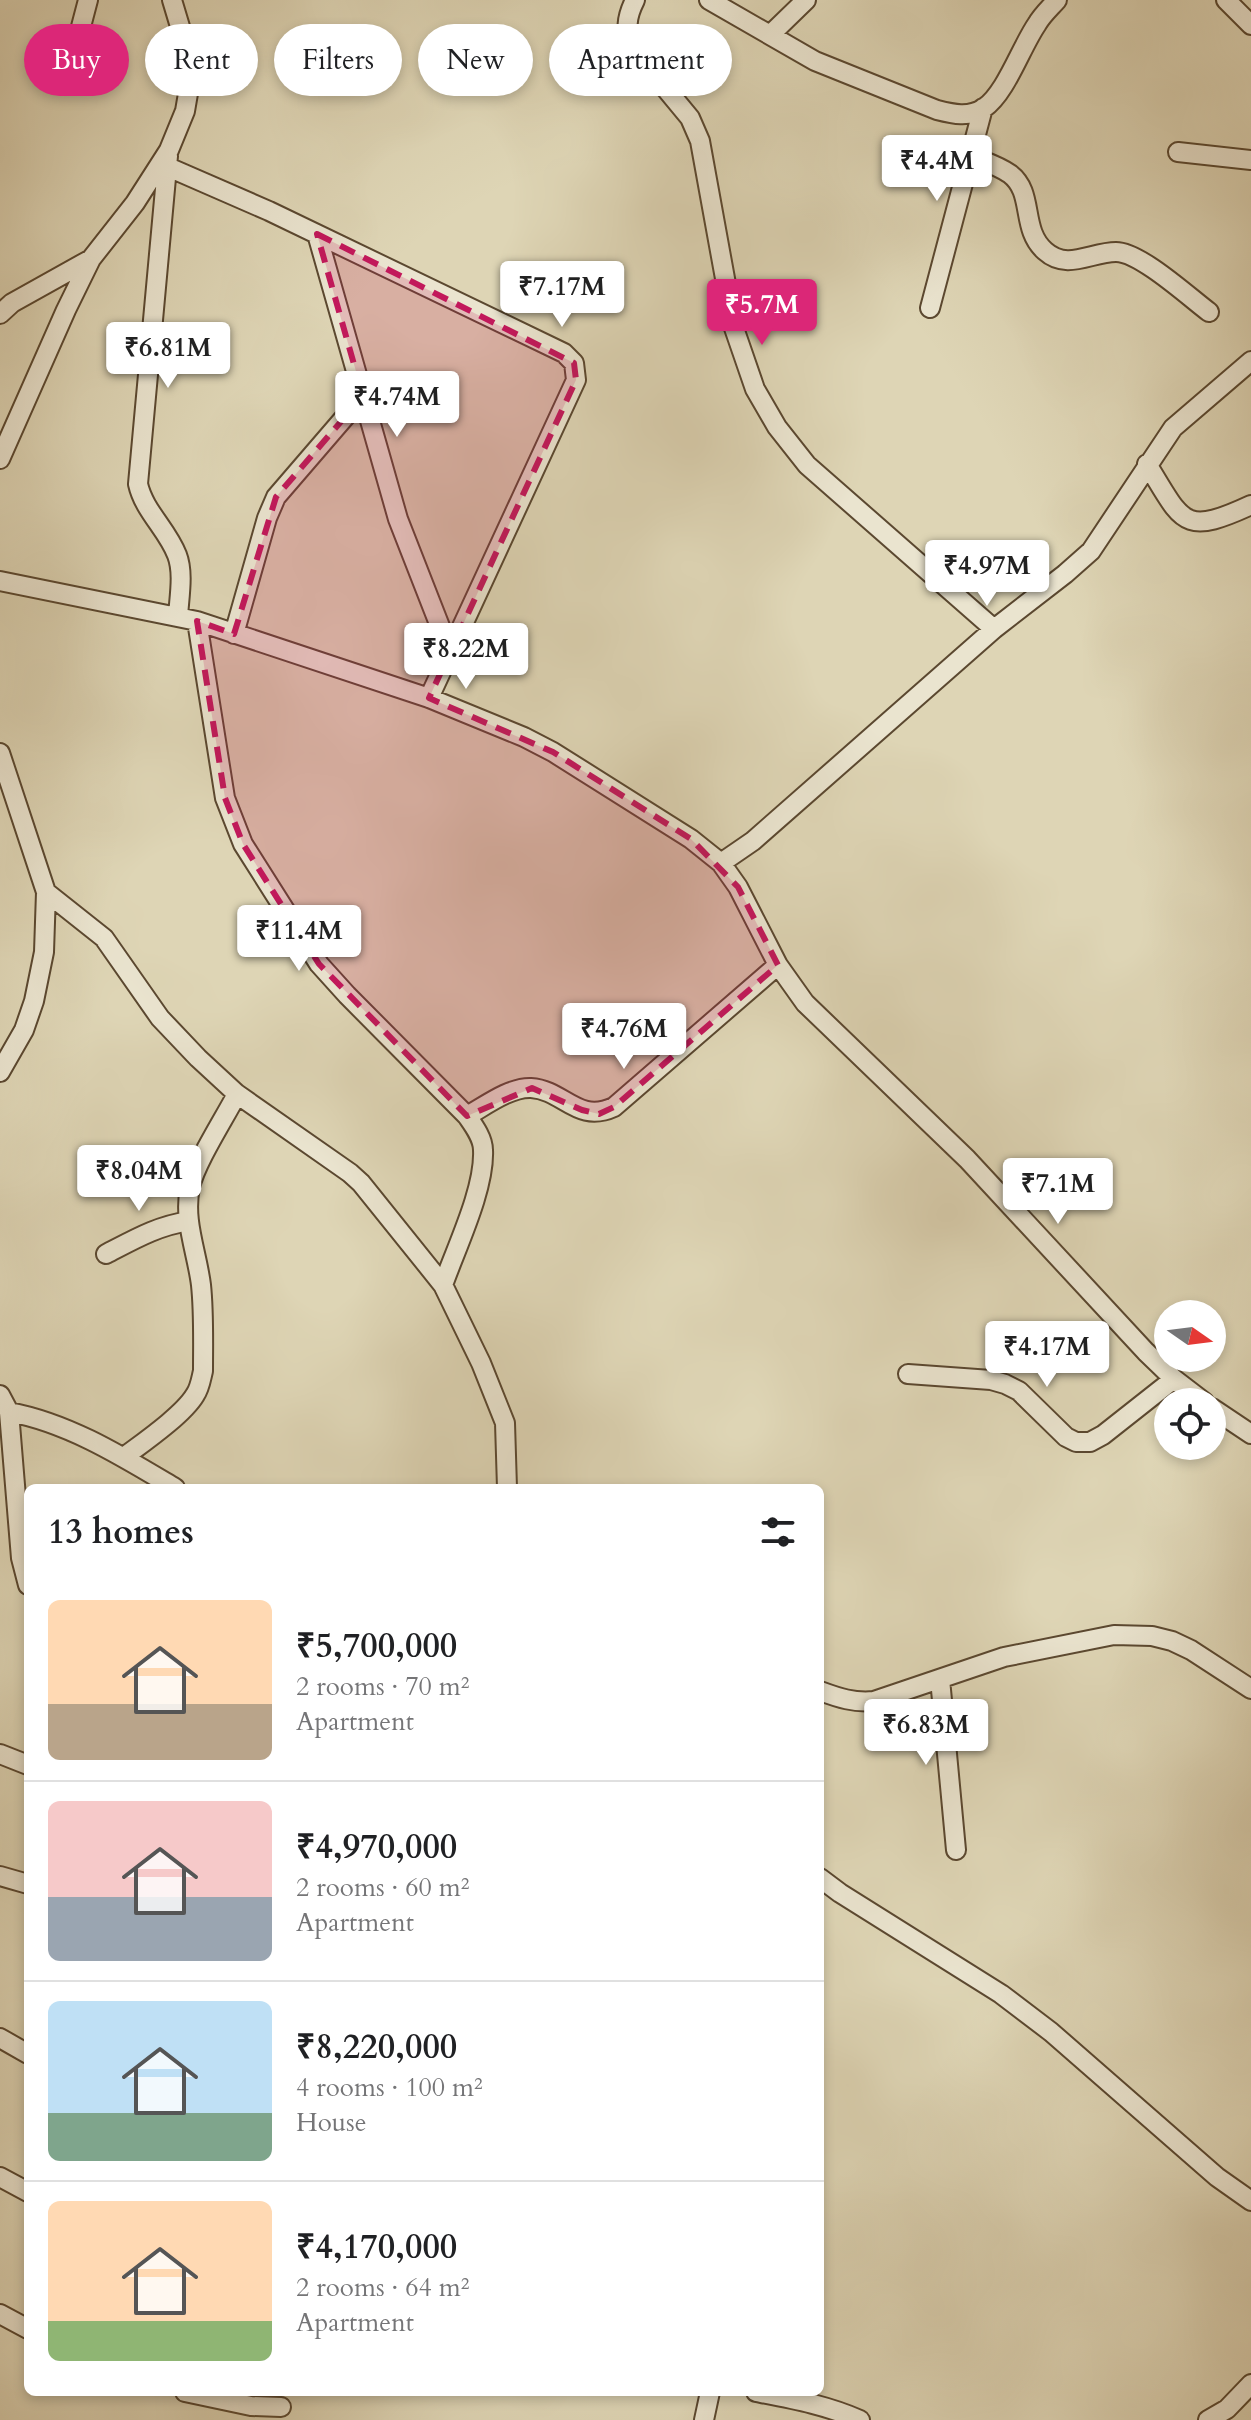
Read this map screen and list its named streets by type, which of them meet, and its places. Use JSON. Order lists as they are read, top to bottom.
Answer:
{
  "north": "right",
  "page": {
    "chip": [
      "Buy",
      "Rent",
      "Filters",
      "New",
      "Apartment"
    ],
    "price": [
      "₹4.4M",
      "₹7.17M",
      "₹5.7M",
      "₹6.81M",
      "₹4.74M",
      "₹4.97M",
      "₹8.22M",
      "₹11.4M",
      "₹4.76M",
      "₹8.04M",
      "₹7.1M",
      "₹4.17M",
      "₹6.83M"
    ],
    "heading": "13 homes",
    "list": [
      {
        "name": "₹5,700,000",
        "note": "2 rooms · 70 m² · Apartment"
      },
      {
        "name": "₹4,970,000",
        "note": "2 rooms · 60 m² · Apartment"
      },
      {
        "name": "₹8,220,000",
        "note": "4 rooms · 100 m² · House"
      },
      {
        "name": "₹4,170,000",
        "note": "2 rooms · 64 m² · Apartment"
      }
    ]
  }
}
